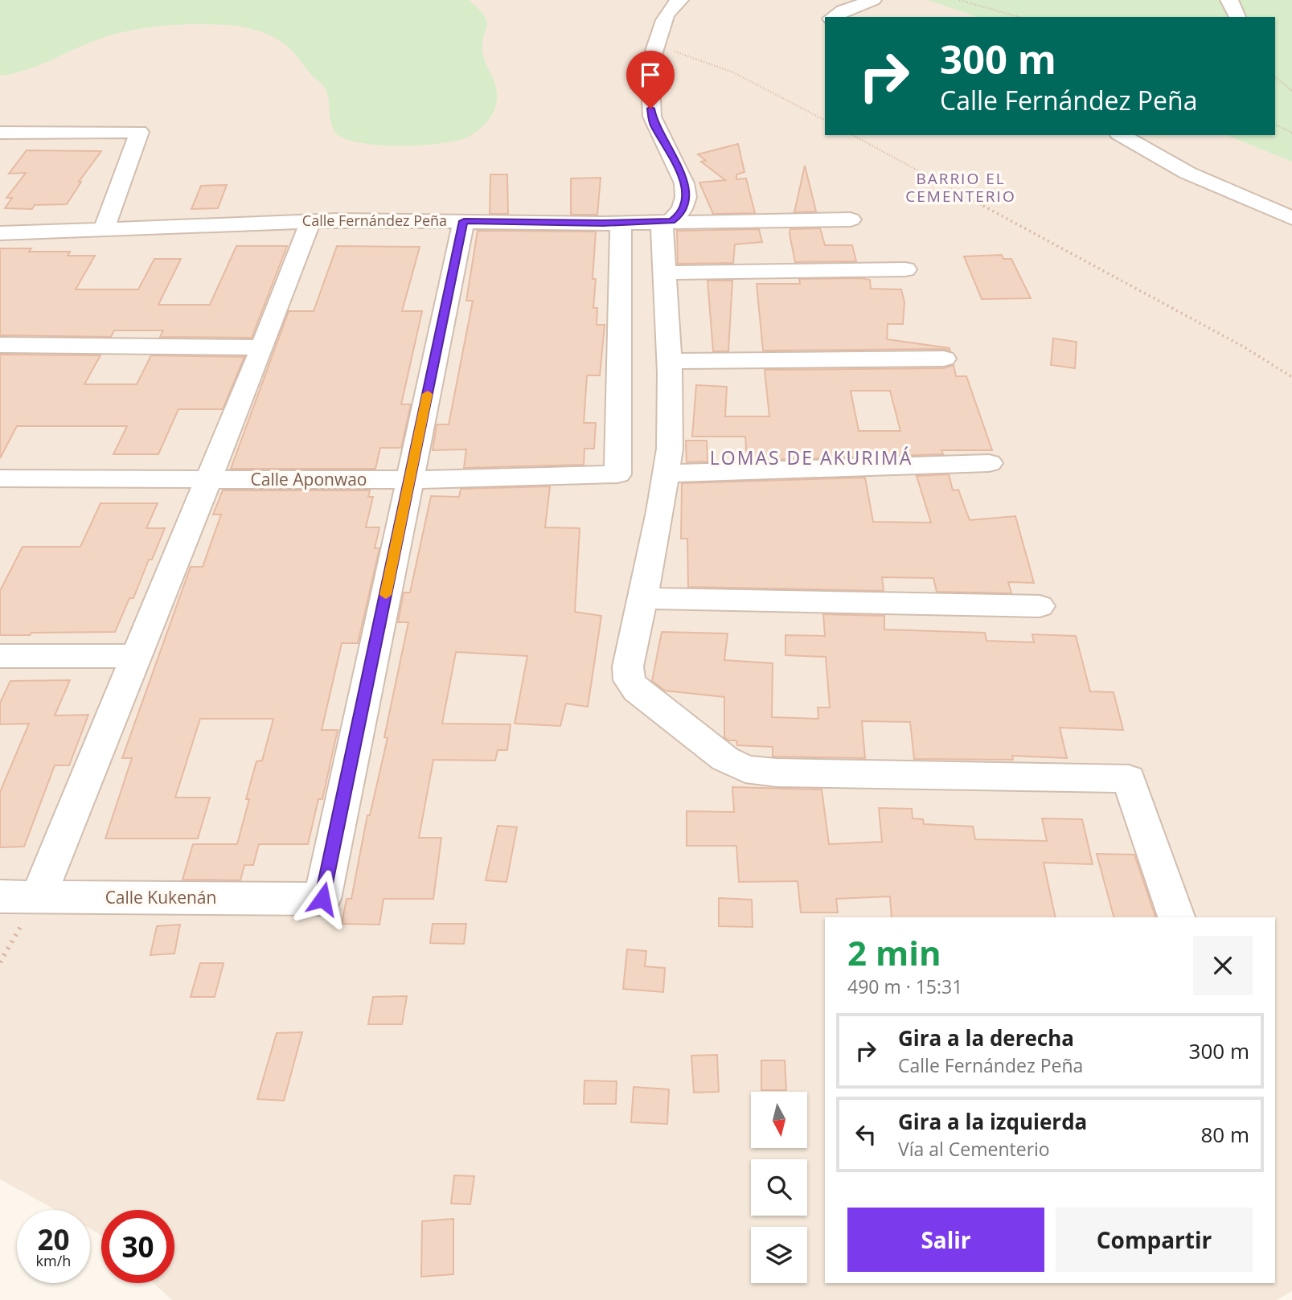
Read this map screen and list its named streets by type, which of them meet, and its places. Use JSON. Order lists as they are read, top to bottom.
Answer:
{
  "streets": {
    "street": ["Calle Fernández Peña", "Calle Aponwao", "Calle Kukenán"]
  },
  "crossings": [
    ["Calle Fernández Peña", "Calle Aponwao"],
    ["Calle Aponwao", "Calle Kukenán"]
  ],
  "districts": ["BARRIO EL CEMENTERIO", "LOMAS DE AKURIMÁ"],
  "north": "bottom",
  "page": {
    "turn": ["300 m", "Calle Fernández Peña"],
    "heading": ["2 min", "490 m · 15:31"],
    "list": [
      {
        "name": "Gira a la derecha",
        "note": "Calle Fernández Peña",
        "value": "300 m"
      },
      {
        "name": "Gira a la izquierda",
        "note": "Vía al Cementerio",
        "value": "80 m"
      }
    ],
    "buttons": ["Salir", "Compartir"],
    "speed": "20 km/h",
    "limit": "30"
  }
}
